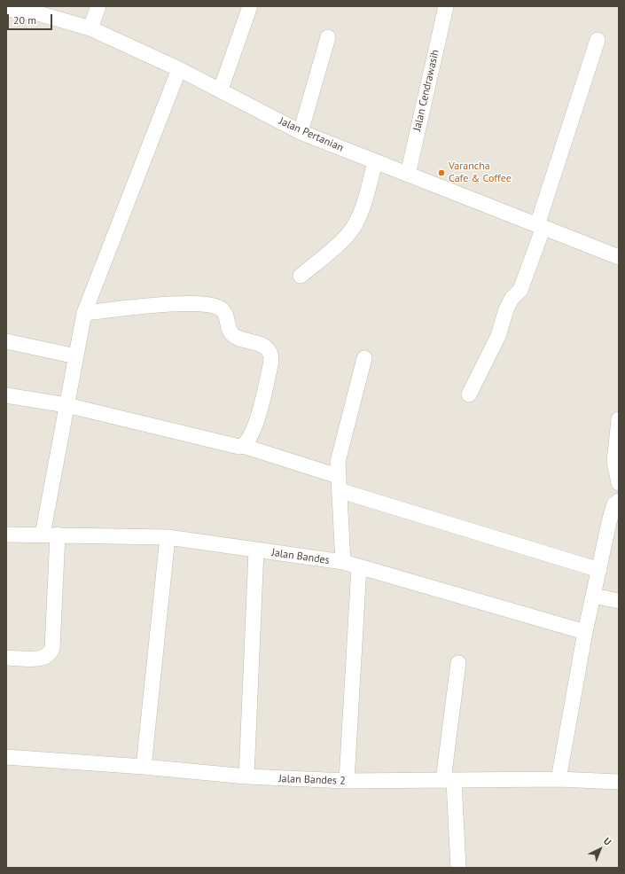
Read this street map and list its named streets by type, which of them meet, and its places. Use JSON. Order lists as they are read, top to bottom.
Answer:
{
  "streets": {
    "street": [
      "Jalan Cendrawasih",
      "Jalan Pertanian",
      "Jalan Bandes",
      "Jalan Bandes 2"
    ]
  },
  "crossings": [
    ["Jalan Cendrawasih", "Jalan Pertanian"]
  ],
  "places": ["Varancha Cafe & Coffee"],
  "scale_bar": "20 m",
  "north": "top right"
}
